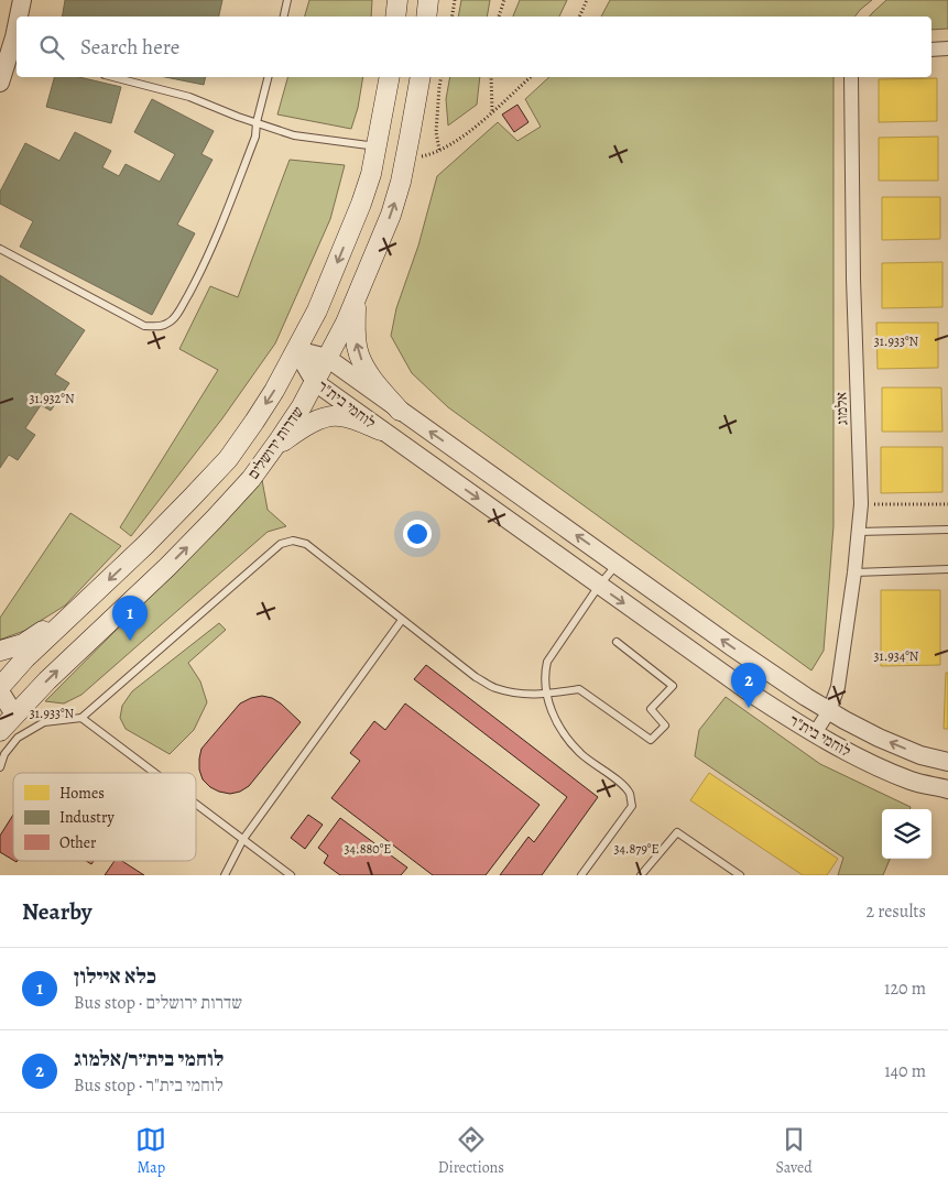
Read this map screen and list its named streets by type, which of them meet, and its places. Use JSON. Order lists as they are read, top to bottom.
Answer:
{
  "streets": {
    "main road": ["שדרות ירושלים"],
    "street": ["לוחמי בית\"ר", "אלמוג"]
  },
  "crossings": [
    ["לוחמי בית\"ר", "אלמוג"],
    ["לוחמי בית\"ר", "שדרות ירושלים"]
  ],
  "legend": ["Homes", "Industry", "Other"],
  "page": {
    "search": "Search here",
    "pins": ["1", "2"],
    "heading": ["Nearby", "2 results"],
    "list": [
      {
        "mark": "1",
        "name": "כלא איילון",
        "note": "Bus stop · שדרות ירושלים",
        "value": "120 m"
      },
      {
        "mark": "2",
        "name": "לוחמי בית״ר/אלמוג",
        "note": "Bus stop · לוחמי בית\"ר",
        "value": "140 m"
      }
    ],
    "nav": ["Map", "Directions", "Saved"]
  },
  "coordinates": [
    "31.933°N",
    "31.932°N",
    "31.934°N",
    "34.880°E",
    "34.879°E"
  ]
}
